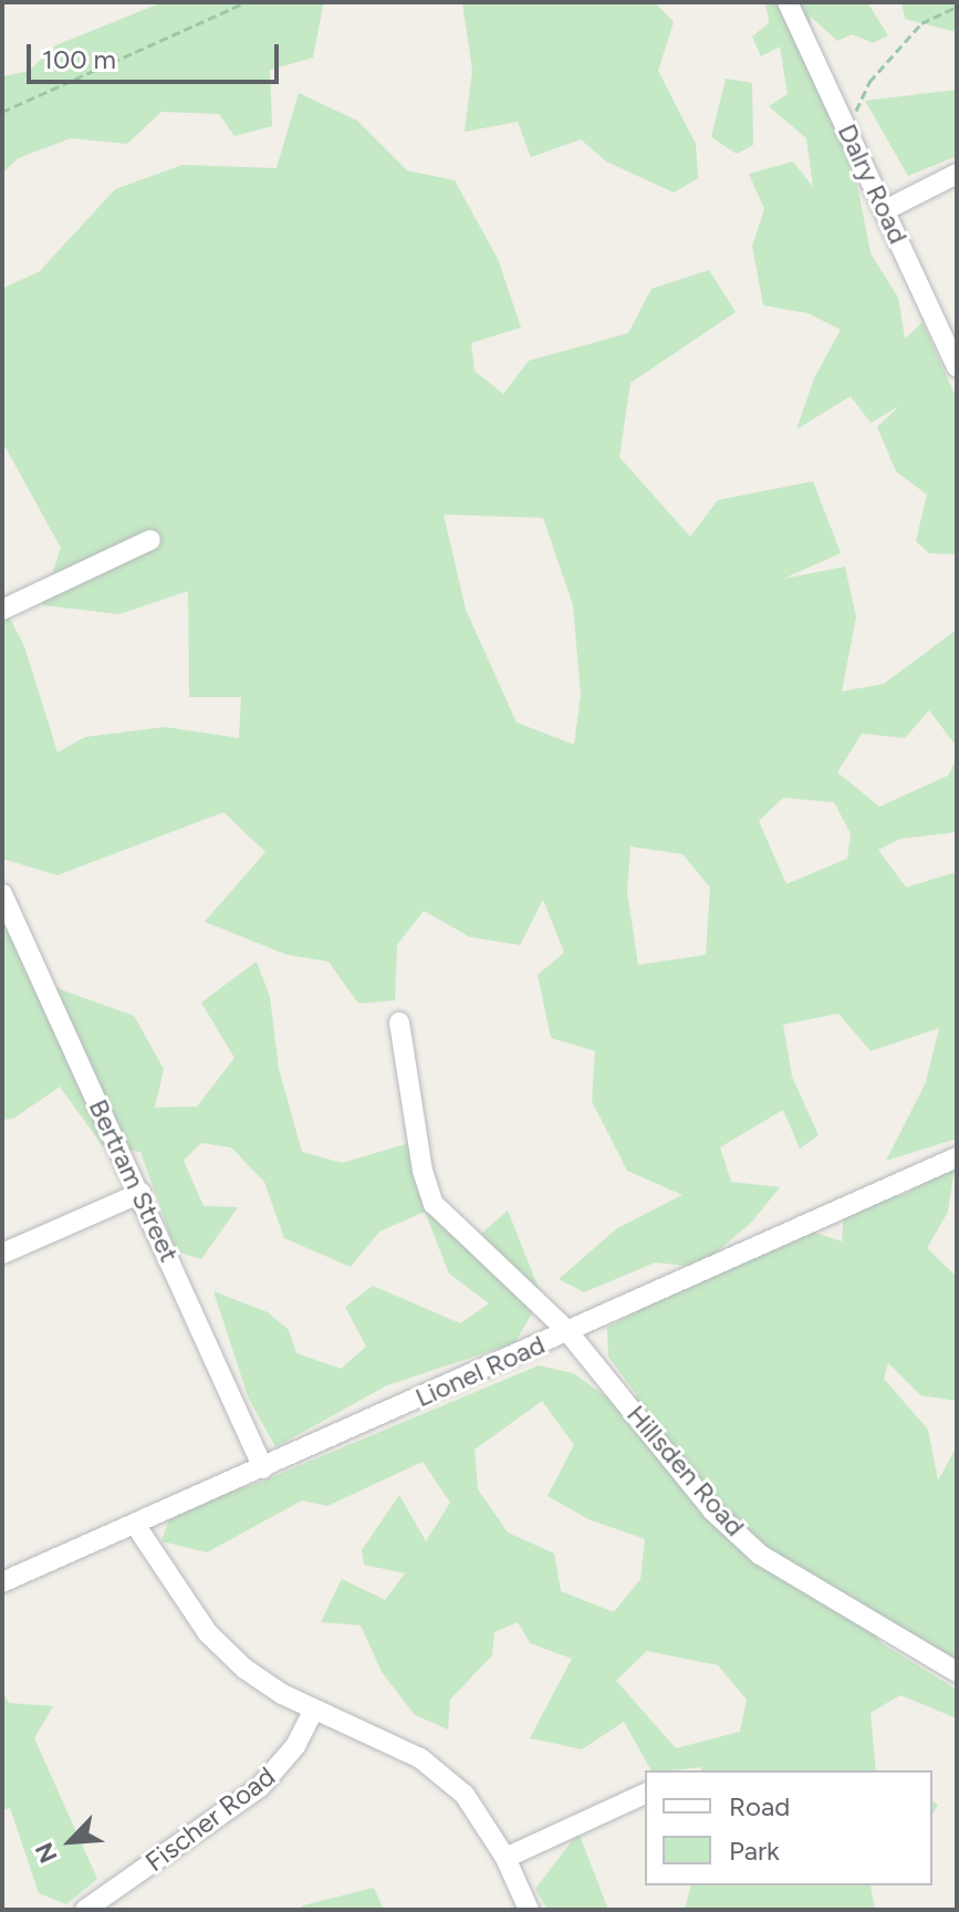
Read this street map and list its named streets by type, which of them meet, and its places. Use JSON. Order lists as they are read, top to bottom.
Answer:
{
  "streets": {
    "street": [
      "Dalry Road",
      "Bertram Street",
      "Lionel Road",
      "Hillsden Road",
      "Fischer Road"
    ]
  },
  "crossings": [
    ["Bertram Street", "Lionel Road"],
    ["Lionel Road", "Hillsden Road"]
  ],
  "legend": ["Road", "Park"],
  "scale_bar": "100 m",
  "north": "bottom left"
}
